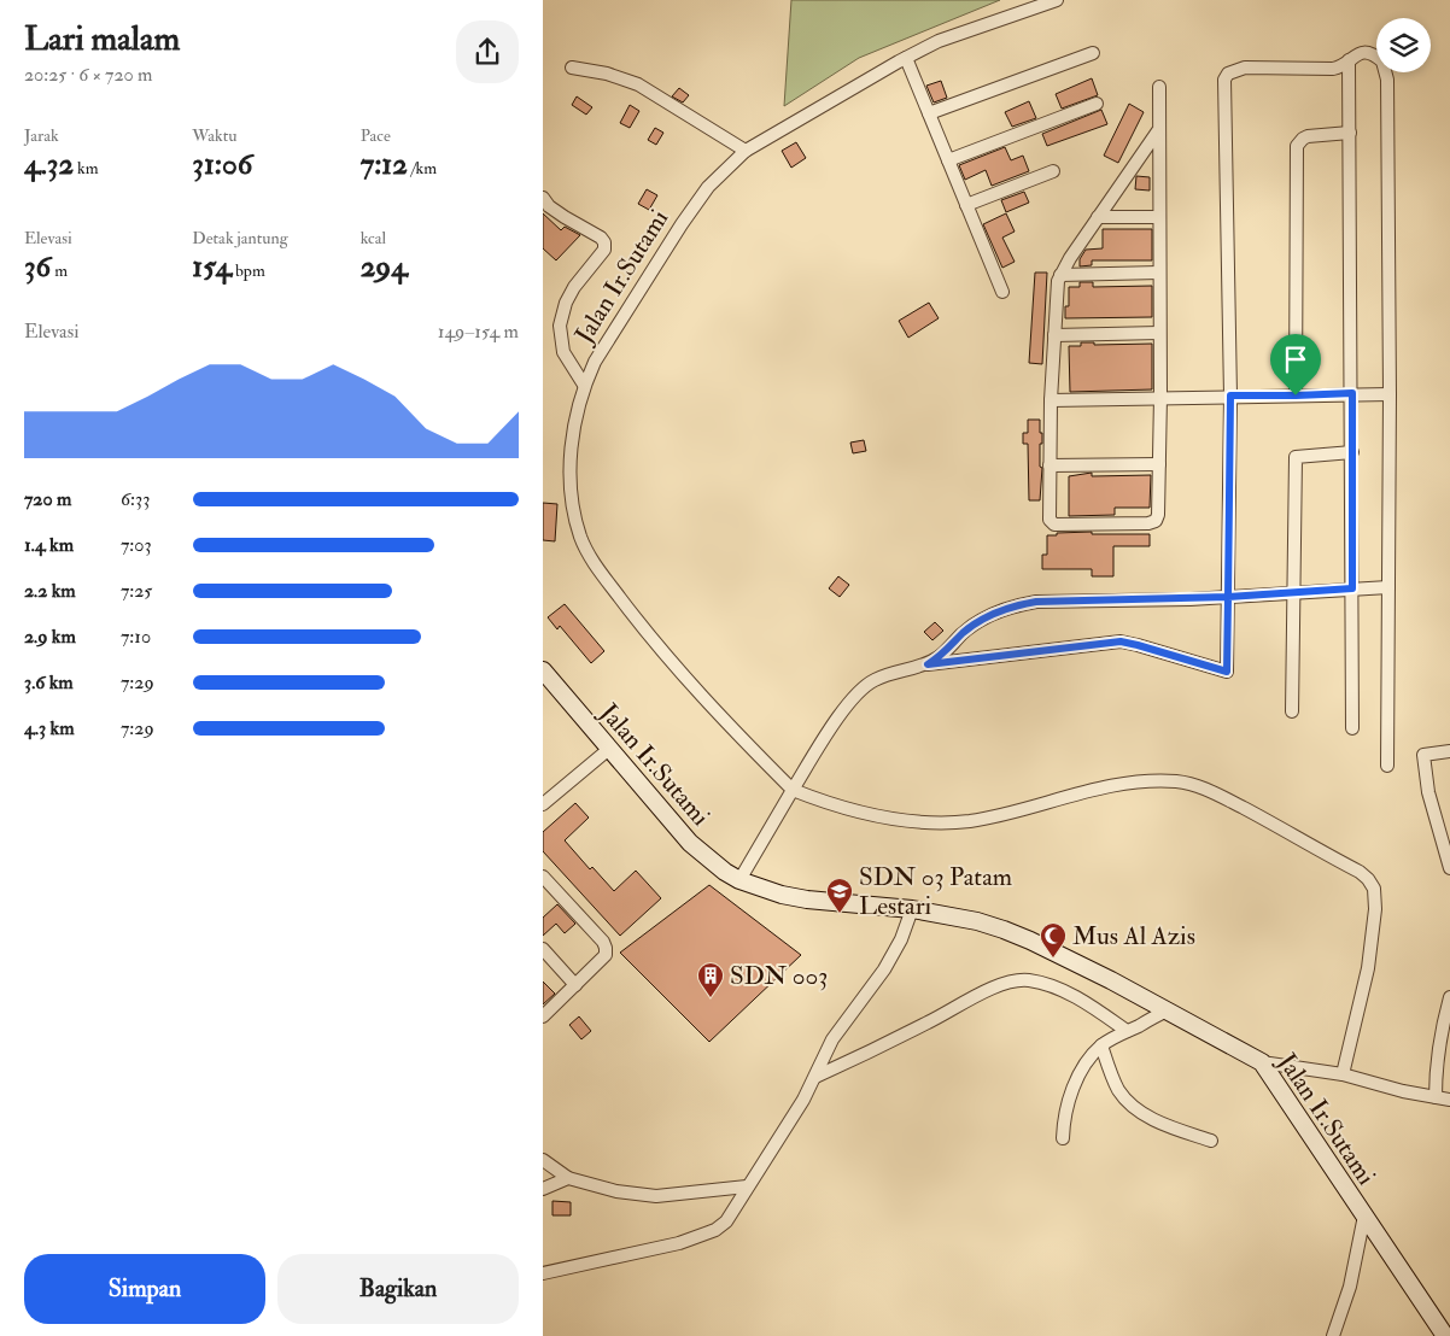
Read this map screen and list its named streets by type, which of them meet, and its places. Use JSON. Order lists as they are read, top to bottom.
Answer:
{
  "streets": {
    "street": ["Jalan Ir.Sutami"]
  },
  "places": {
    "school or university": ["SDN 03 Patam Lestari"],
    "mosque": ["Mus Al Azis"],
    "building": ["SDN 003"]
  },
  "page": {
    "heading": ["Lari malam", "20:25 · 6 × 720 m"],
    "stats": [
      ["Jarak", "4.32 km"],
      ["Waktu", "31:06"],
      ["Pace", "7:12 /km"],
      ["Elevasi", "36 m"],
      ["Detak jantung", "154 bpm"],
      ["kcal", "294"]
    ],
    "chart": ["Elevasi", "149–154 m"],
    "list": [
      {
        "name": "720 m",
        "note": "6:33"
      },
      {
        "name": "1.4 km",
        "note": "7:03"
      },
      {
        "name": "2.2 km",
        "note": "7:25"
      },
      {
        "name": "2.9 km",
        "note": "7:10"
      },
      {
        "name": "3.6 km",
        "note": "7:29"
      },
      {
        "name": "4.3 km",
        "note": "7:29"
      }
    ],
    "buttons": ["Simpan", "Bagikan"]
  }
}
